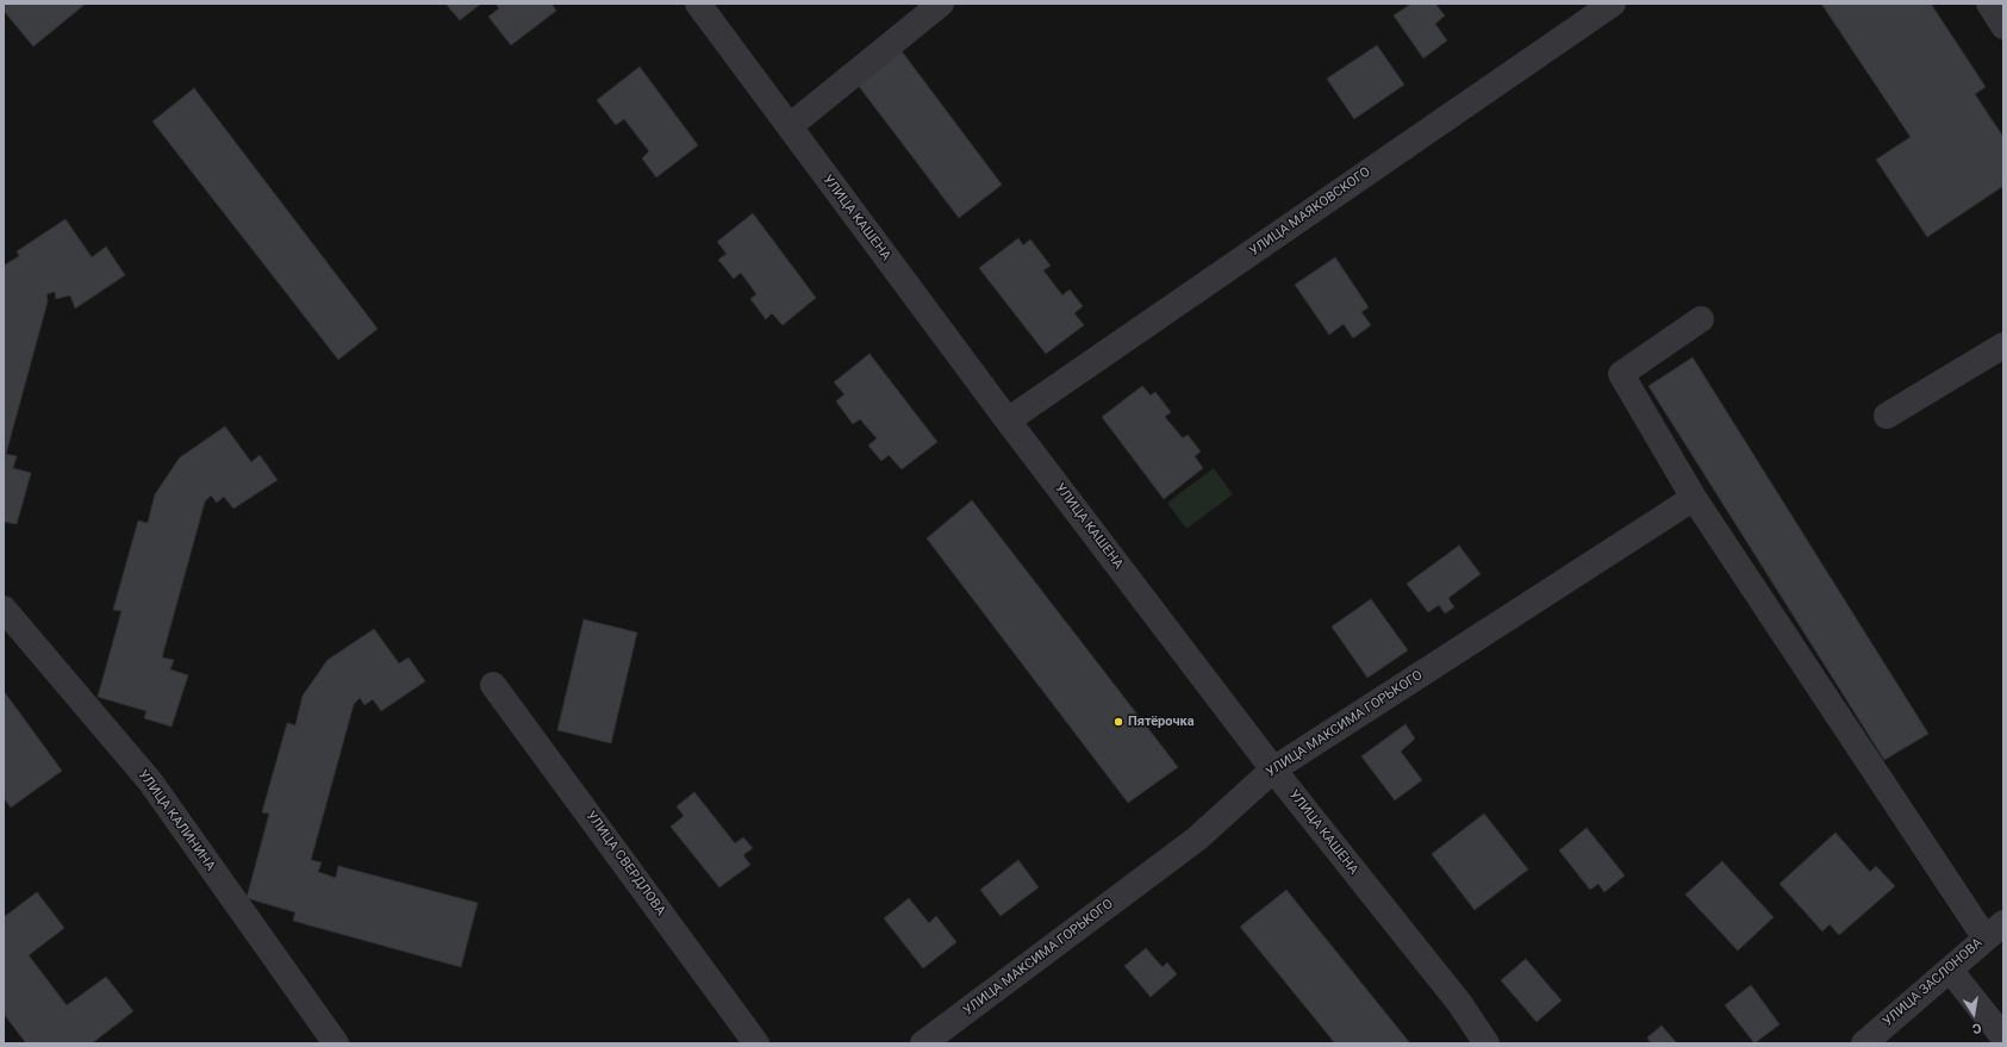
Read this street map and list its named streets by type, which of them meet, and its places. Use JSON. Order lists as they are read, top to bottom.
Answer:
{
  "streets": {
    "street": [
      "УЛИЦА МАЯКОВСКОГО",
      "УЛИЦА КАШЕНА",
      "УЛИЦА МАКСИМА ГОРЬКОГО",
      "УЛИЦА КАЛИНИНА",
      "УЛИЦА СВЕРДЛОВА",
      "УЛИЦА ЗАСЛОНОВА"
    ]
  },
  "crossings": [
    ["УЛИЦА МАЯКОВСКОГО", "УЛИЦА КАШЕНА"],
    ["УЛИЦА КАШЕНА", "УЛИЦА МАКСИМА ГОРЬКОГО"]
  ],
  "places": ["Пятёрочка"],
  "north": "bottom"
}
